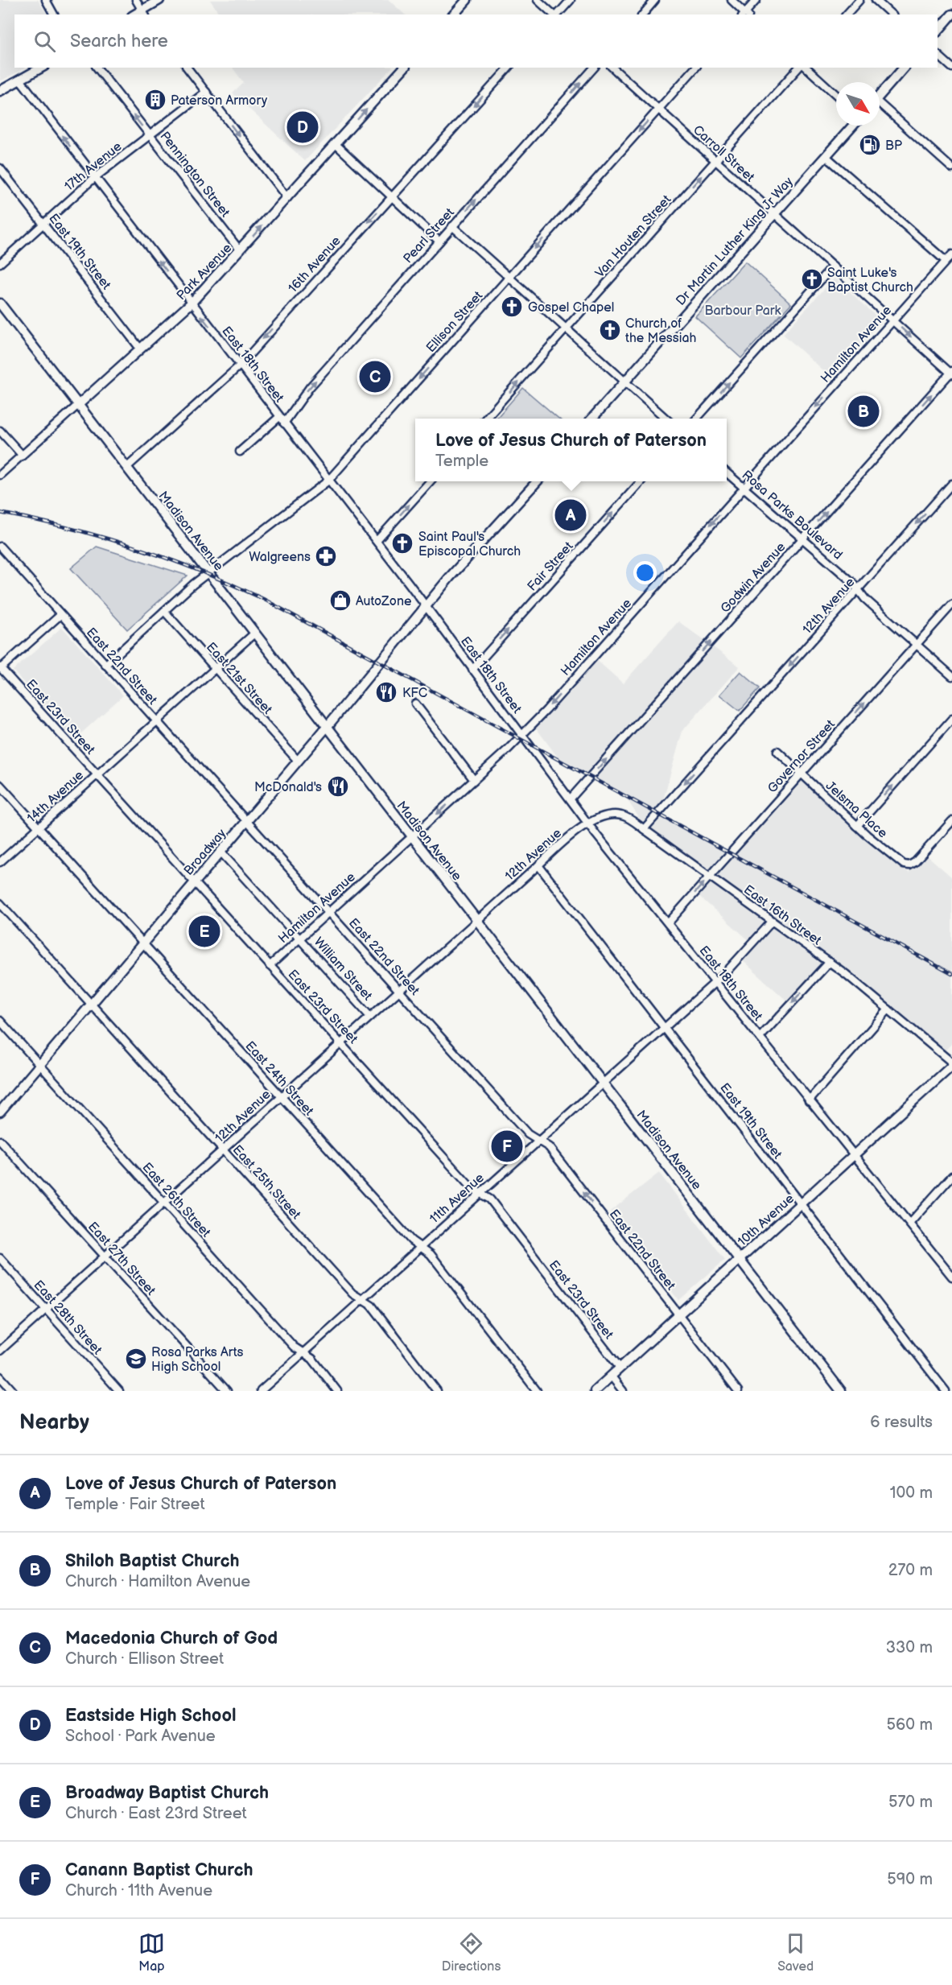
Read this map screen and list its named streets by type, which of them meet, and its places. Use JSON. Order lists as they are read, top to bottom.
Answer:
{
  "streets": {
    "main road": [
      "Dr Martin Luther King Jr Way",
      "Park Avenue",
      "Madison Avenue",
      "Broadway",
      "10th Avenue"
    ],
    "street": [
      "Carroll Street",
      "17th Avenue",
      "Pennington Street",
      "Pearl Street",
      "Van Houten Street",
      "East 19th Street",
      "16th Avenue",
      "Ellison Street",
      "Hamilton Avenue",
      "East 18th Street",
      "Rosa Parks Boulevard",
      "Fair Street",
      "Godwin Avenue",
      "12th Avenue",
      "East 22nd Street",
      "East 21st Street",
      "East 23rd Street",
      "Governor Street",
      "14th Avenue",
      "Jelsma Place",
      "East 16th Street",
      "William Street",
      "East 24th Street",
      "East 25th Street",
      "11th Avenue",
      "East 26th Street",
      "East 27th Street",
      "East 28th Street"
    ]
  },
  "crossings": [
    ["Carroll Street", "Van Houten Street"],
    ["Carroll Street", "Dr Martin Luther King Jr Way"],
    ["Carroll Street", "Ellison Street"],
    ["Carroll Street", "Hamilton Avenue"],
    ["Carroll Street", "Godwin Avenue"],
    ["17th Avenue", "Pennington Street"],
    ["17th Avenue", "East 19th Street"],
    ["17th Avenue", "East 18th Street"],
    ["Pennington Street", "Park Avenue"],
    ["Pearl Street", "East 18th Street"],
    ["East 19th Street", "Park Avenue"],
    ["East 19th Street", "12th Avenue"],
    ["East 19th Street", "11th Avenue"],
    ["East 19th Street", "10th Avenue"],
    ["16th Avenue", "East 18th Street"],
    ["16th Avenue", "Madison Avenue"],
    ["Park Avenue", "East 18th Street"],
    ["Park Avenue", "Madison Avenue"],
    ["Ellison Street", "East 18th Street"],
    ["Ellison Street", "Madison Avenue"],
    ["Ellison Street", "East 22nd Street"],
    ["Ellison Street", "East 21st Street"],
    ["Hamilton Avenue", "East 18th Street"],
    ["Hamilton Avenue", "Rosa Parks Boulevard"],
    ["Hamilton Avenue", "Madison Avenue"],
    ["Hamilton Avenue", "East 22nd Street"],
    ["Hamilton Avenue", "East 23rd Street"],
    ["Hamilton Avenue", "William Street"],
    ["East 18th Street", "Fair Street"],
    ["East 18th Street", "Godwin Avenue"],
    ["East 18th Street", "12th Avenue"],
    ["East 18th Street", "Governor Street"],
    ["East 18th Street", "Broadway"],
    ["East 18th Street", "East 16th Street"],
    ["East 18th Street", "11th Avenue"],
    ["East 18th Street", "10th Avenue"],
    ["Rosa Parks Boulevard", "Godwin Avenue"],
    ["Rosa Parks Boulevard", "12th Avenue"],
    ["Rosa Parks Boulevard", "Governor Street"],
    ["Madison Avenue", "12th Avenue"],
    ["Madison Avenue", "14th Avenue"],
    ["Madison Avenue", "Broadway"],
    ["Madison Avenue", "11th Avenue"],
    ["Madison Avenue", "10th Avenue"],
    ["12th Avenue", "East 22nd Street"],
    ["12th Avenue", "East 23rd Street"],
    ["12th Avenue", "East 16th Street"],
    ["12th Avenue", "William Street"],
    ["12th Avenue", "East 24th Street"],
    ["12th Avenue", "East 25th Street"],
    ["12th Avenue", "East 26th Street"],
    ["12th Avenue", "East 27th Street"],
    ["12th Avenue", "East 28th Street"],
    ["East 22nd Street", "14th Avenue"],
    ["East 22nd Street", "Broadway"],
    ["East 22nd Street", "11th Avenue"],
    ["East 22nd Street", "10th Avenue"],
    ["East 21st Street", "14th Avenue"],
    ["East 21st Street", "Broadway"],
    ["East 23rd Street", "14th Avenue"],
    ["East 23rd Street", "Broadway"],
    ["East 23rd Street", "11th Avenue"],
    ["East 23rd Street", "10th Avenue"],
    ["Governor Street", "Jelsma Place"],
    ["Governor Street", "East 16th Street"],
    ["14th Avenue", "East 24th Street"],
    ["Broadway", "William Street"],
    ["Broadway", "East 24th Street"],
    ["Broadway", "East 25th Street"],
    ["Broadway", "East 26th Street"],
    ["East 16th Street", "11th Avenue"],
    ["East 16th Street", "10th Avenue"],
    ["East 24th Street", "11th Avenue"],
    ["East 25th Street", "11th Avenue"],
    ["11th Avenue", "East 26th Street"]
  ],
  "one_way": [
    "Pennington Street",
    "Pearl Street",
    "Van Houten Street",
    "16th Avenue",
    "Ellison Street",
    "Hamilton Avenue",
    "Fair Street",
    "Godwin Avenue",
    "12th Avenue",
    "Governor Street"
  ],
  "parks": ["Barbour Park"],
  "places": {
    "building": ["Paterson Armory"],
    "fuel station": ["BP"],
    "church": [
      "Saint Luke's Baptist Church",
      "Gospel Chapel",
      "Church of the Messiah",
      "Saint Paul's Episcopal Church"
    ],
    "pharmacy": ["Walgreens"],
    "shop": ["AutoZone"],
    "restaurant": ["KFC", "McDonald's"],
    "school or university": ["Rosa Parks Arts High School"]
  },
  "north": "bottom right",
  "page": {
    "search": "Search here",
    "pins": [
      "D",
      "C",
      "B",
      "A",
      "E",
      "F"
    ],
    "popup": ["Love of Jesus Church of Paterson", "Temple"],
    "heading": ["Nearby", "6 results"],
    "list": [
      {
        "mark": "A",
        "name": "Love of Jesus Church of Paterson",
        "note": "Temple · Fair Street",
        "value": "100 m"
      },
      {
        "mark": "B",
        "name": "Shiloh Baptist Church",
        "note": "Church · Hamilton Avenue",
        "value": "270 m"
      },
      {
        "mark": "C",
        "name": "Macedonia Church of God",
        "note": "Church · Ellison Street",
        "value": "330 m"
      },
      {
        "mark": "D",
        "name": "Eastside High School",
        "note": "School · Park Avenue",
        "value": "560 m"
      },
      {
        "mark": "E",
        "name": "Broadway Baptist Church",
        "note": "Church · East 23rd Street",
        "value": "570 m"
      },
      {
        "mark": "F",
        "name": "Canann Baptist Church",
        "note": "Church · 11th Avenue",
        "value": "590 m"
      }
    ],
    "nav": ["Map", "Directions", "Saved"]
  }
}
